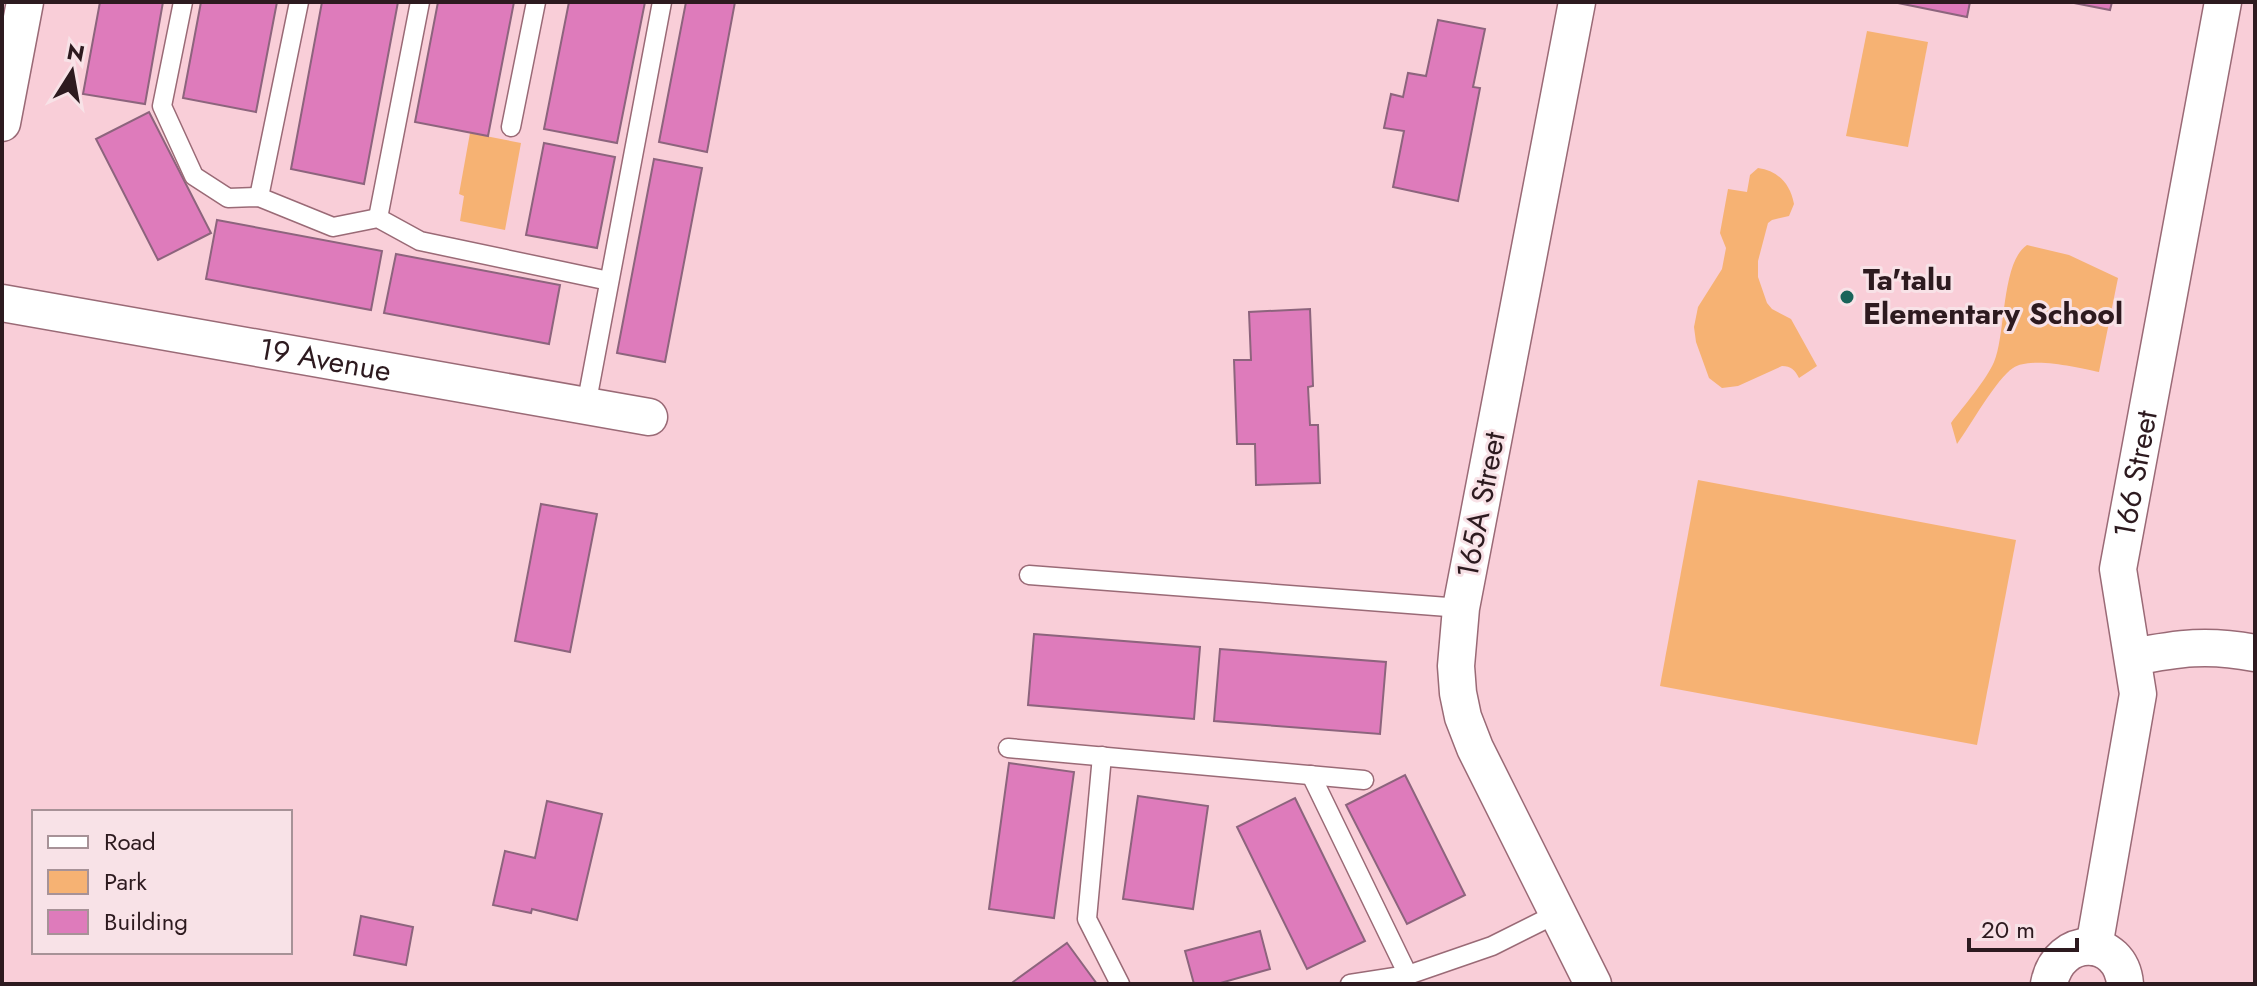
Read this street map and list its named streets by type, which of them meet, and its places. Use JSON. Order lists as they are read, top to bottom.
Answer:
{
  "streets": {
    "street": ["19 Avenue", "166 Street", "165A Street"]
  },
  "places": ["Ta'talu Elementary School"],
  "legend": ["Road", "Park", "Building"],
  "scale_bar": "20 m",
  "north": "top"
}
